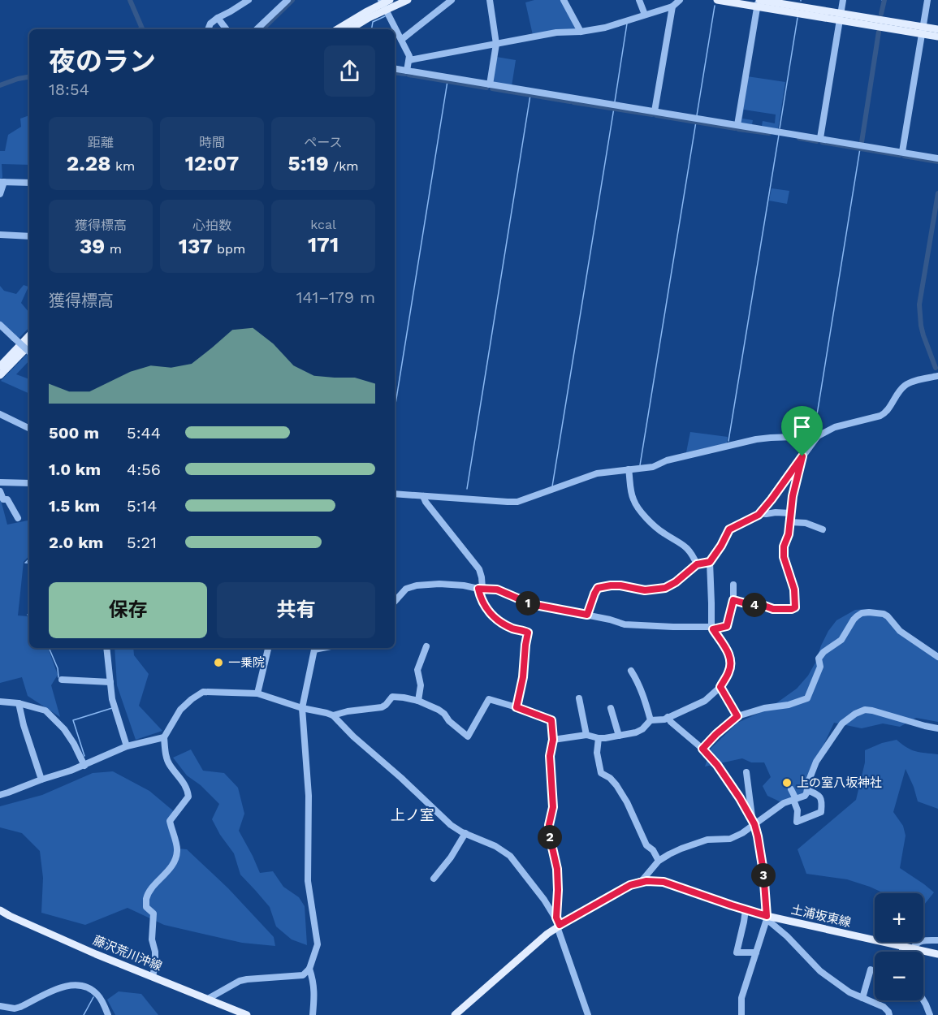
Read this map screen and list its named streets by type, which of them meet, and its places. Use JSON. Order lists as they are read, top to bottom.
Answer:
{
  "streets": {
    "main road": ["土浦坂東線", "藤沢荒川沖線"]
  },
  "districts": ["上ノ室"],
  "places": ["一乗院", "上の室八坂神社"],
  "page": {
    "heading": ["夜のラン", "18:54"],
    "stats": [
      ["距離", "2.28 km"],
      ["時間", "12:07"],
      ["ペース", "5:19 /km"],
      ["獲得標高", "39 m"],
      ["心拍数", "137 bpm"],
      ["kcal", "171"]
    ],
    "chart": ["獲得標高", "141–179 m"],
    "list": [
      {
        "name": "500 m",
        "note": "5:44"
      },
      {
        "name": "1.0 km",
        "note": "4:56"
      },
      {
        "name": "1.5 km",
        "note": "5:14"
      },
      {
        "name": "2.0 km",
        "note": "5:21"
      }
    ],
    "buttons": ["保存", "共有"],
    "pins": [
      "1",
      "4",
      "2",
      "3"
    ],
    "map_buttons": ["+", "−"]
  }
}
